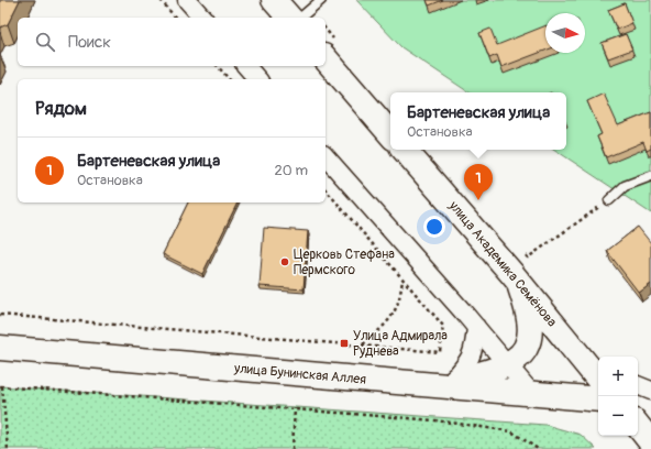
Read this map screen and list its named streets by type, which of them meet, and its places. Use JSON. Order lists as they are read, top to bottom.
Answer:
{
  "streets": {
    "street": ["улица Академика Семёнова", "улица Бунинская Аллея"]
  },
  "places": {
    "other": ["Церковь Стефана Пермского"],
    "transit": ["Улица Адмирала Руднева"]
  },
  "north": "right",
  "page": {
    "search": "Поиск",
    "heading": "Рядом",
    "popup": ["Бартеневская улица", "Остановка"],
    "list": [
      {
        "mark": "1",
        "name": "Бартеневская улица",
        "note": "Остановка",
        "value": "20 m"
      }
    ],
    "pins": "1",
    "map_buttons": ["+", "−"]
  }
}
